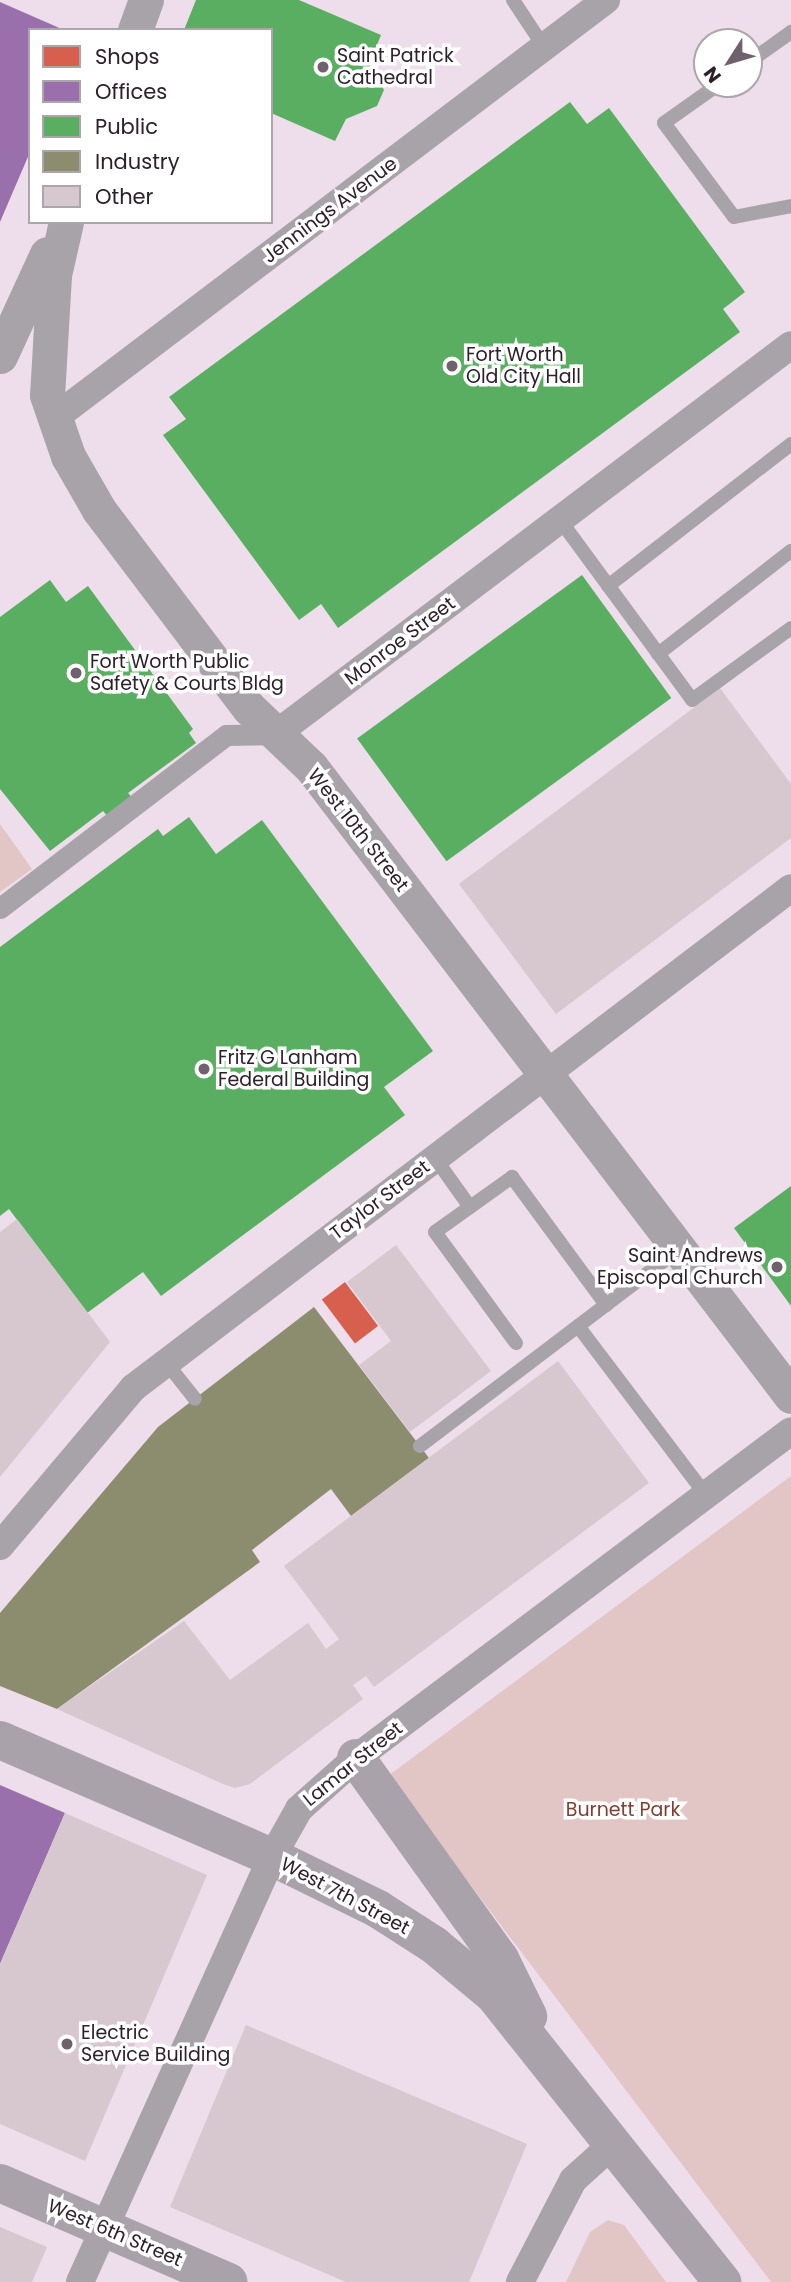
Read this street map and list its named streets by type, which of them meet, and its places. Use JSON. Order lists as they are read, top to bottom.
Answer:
{
  "streets": {
    "main road": ["West 7th Street", "West 6th Street"],
    "street": [
      "Jennings Avenue",
      "Monroe Street",
      "West 10th Street",
      "Taylor Street",
      "Lamar Street"
    ]
  },
  "crossings": [
    ["Jennings Avenue", "West 10th Street"],
    ["Monroe Street", "West 10th Street"],
    ["West 10th Street", "Taylor Street"],
    ["Lamar Street", "West 7th Street"],
    ["Lamar Street", "West 6th Street"]
  ],
  "parks": ["Burnett Park"],
  "places": [
    "Saint Patrick Cathedral",
    "Fort Worth Old City Hall",
    "Fort Worth Public Safety & Courts Bldg",
    "Fritz G Lanham Federal Building",
    "Saint Andrews Episcopal Church",
    "Electric Service Building"
  ],
  "legend": [
    "Shops",
    "Offices",
    "Public",
    "Industry",
    "Other"
  ],
  "north": "bottom left"
}
